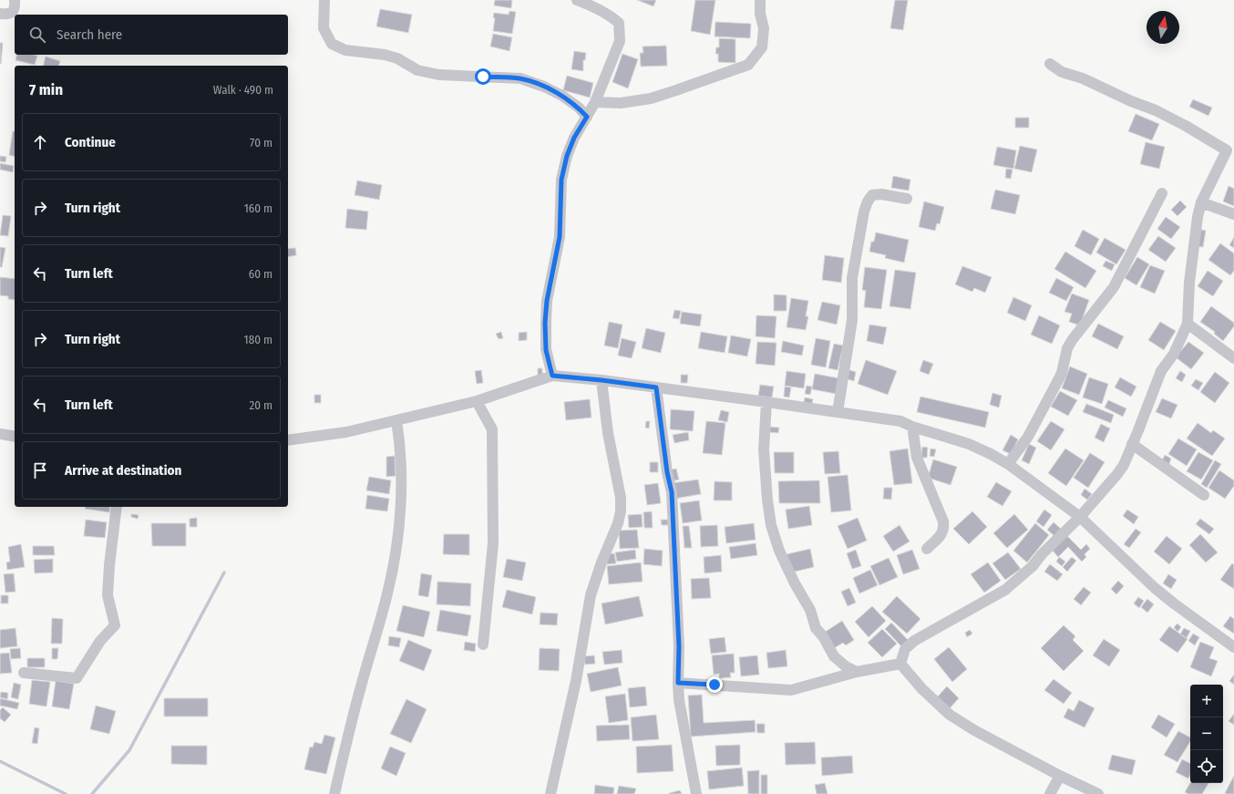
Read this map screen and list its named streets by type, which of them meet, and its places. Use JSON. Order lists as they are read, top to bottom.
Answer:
{
  "north": "top",
  "page": {
    "search": "Search here",
    "heading": ["7 min", "Walk · 490 m"],
    "list": [
      ["Continue", "70 m"],
      ["Turn right", "160 m"],
      ["Turn left", "60 m"],
      ["Turn right", "180 m"],
      ["Turn left", "20 m"],
      "Arrive at destination"
    ],
    "map_buttons": ["+", "−"]
  }
}
